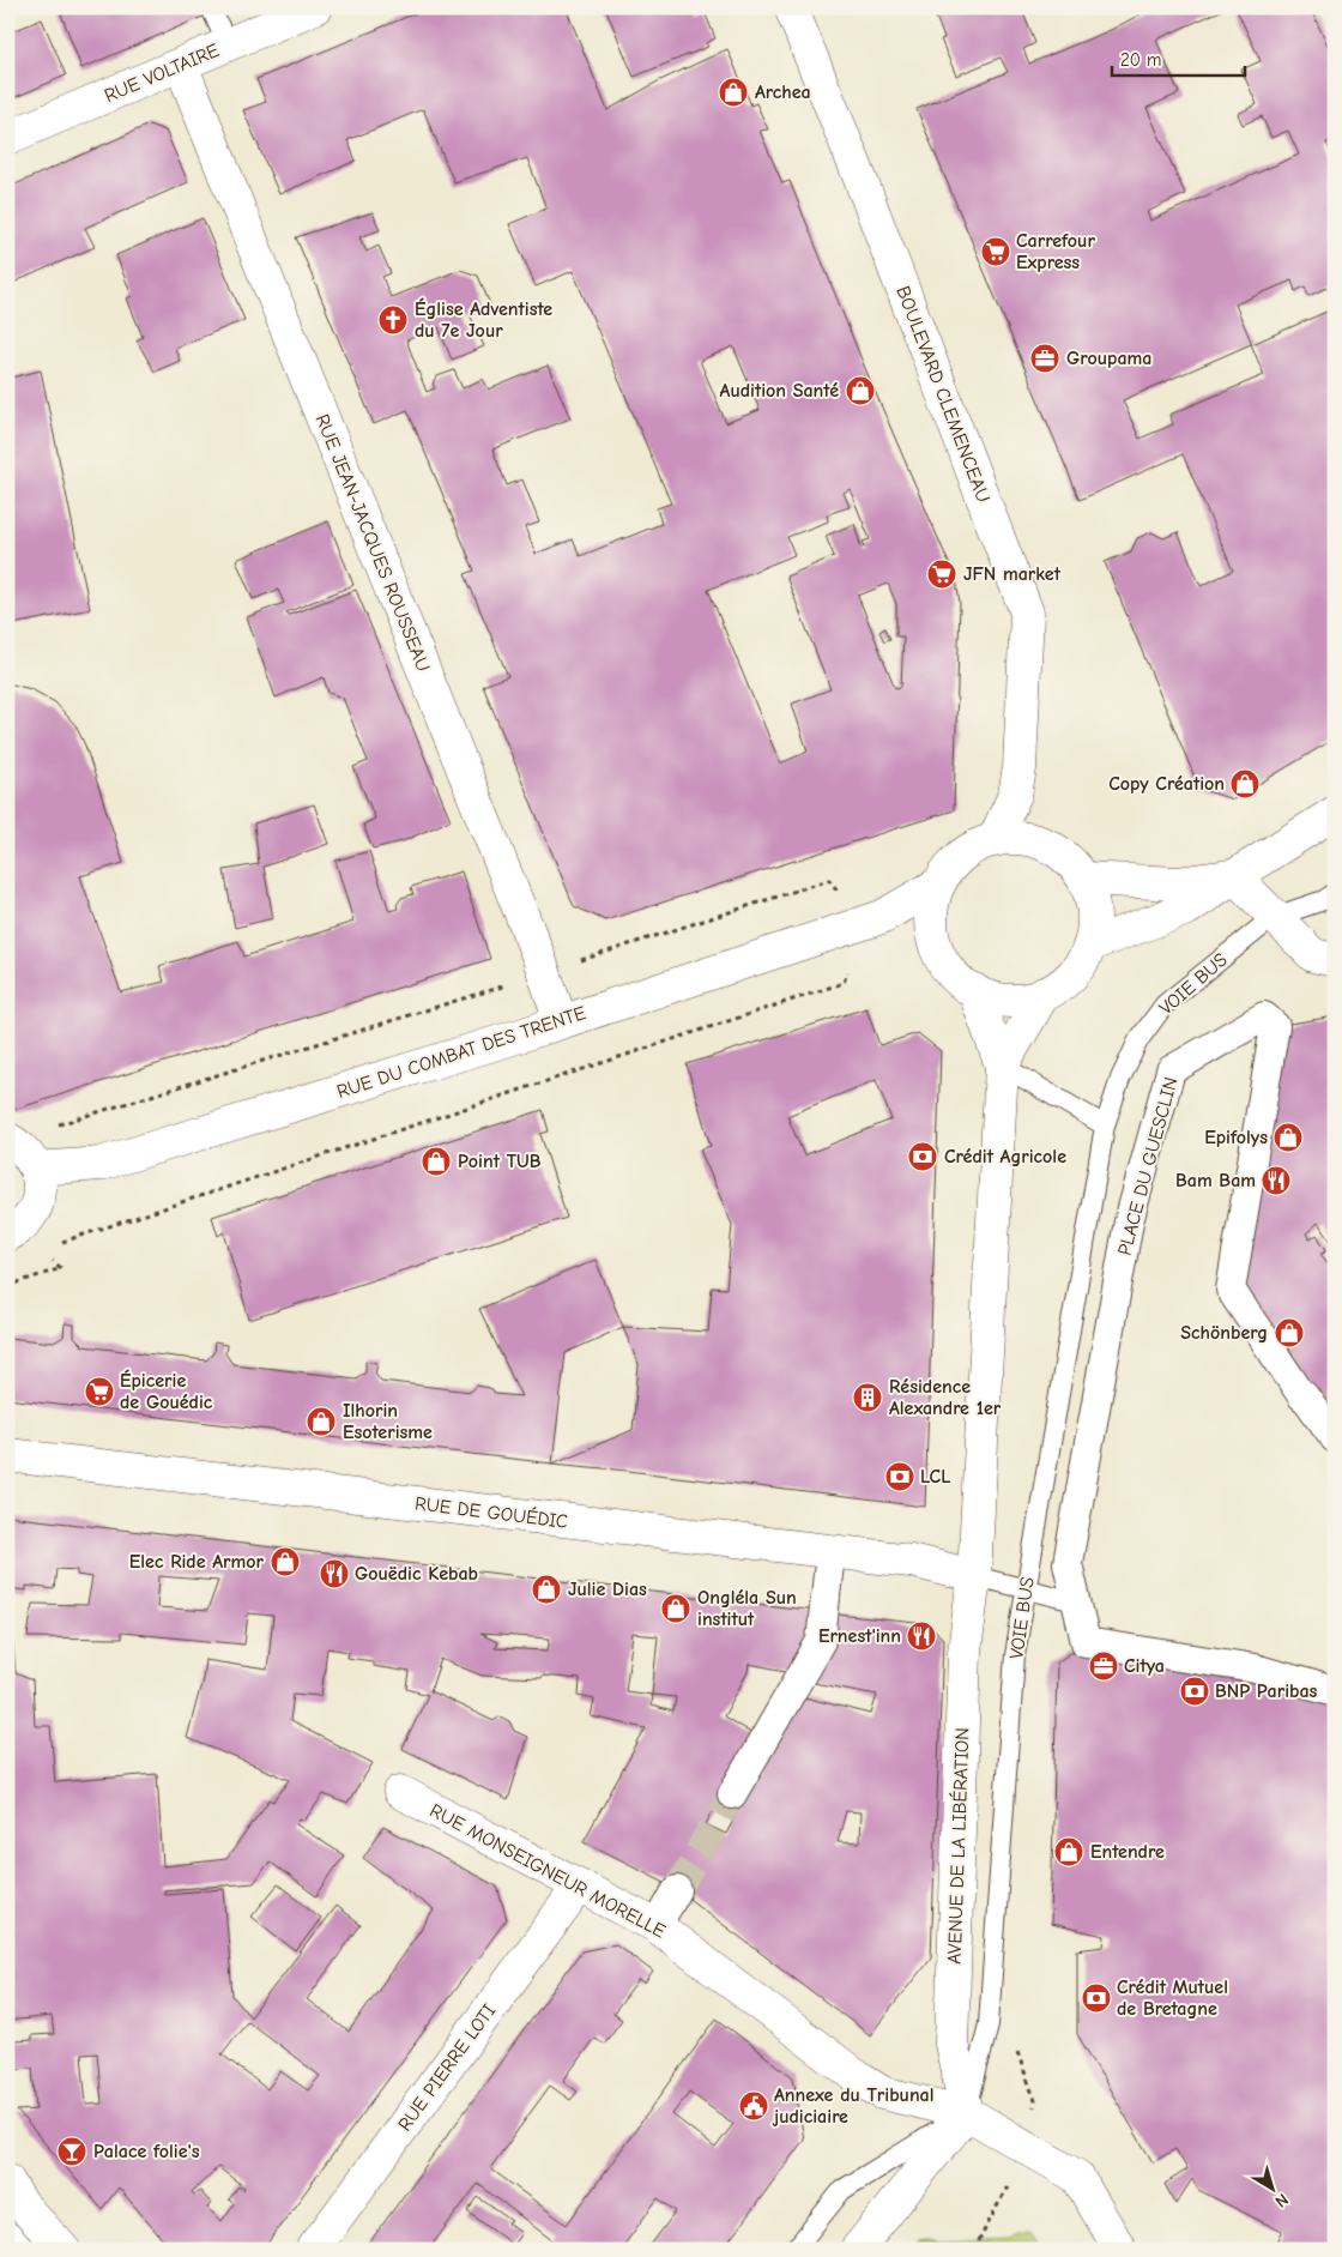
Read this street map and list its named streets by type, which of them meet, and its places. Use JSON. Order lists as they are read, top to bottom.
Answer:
{
  "streets": {
    "main road": [
      "RUE VOLTAIRE",
      "BOULEVARD CLEMENCEAU",
      "RUE JEAN-JACQUES ROUSSEAU",
      "RUE DU COMBAT DES TRENTE",
      "RUE DE GOUÉDIC",
      "AVENUE DE LA LIBÉRATION",
      "RUE MONSEIGNEUR MORELLE",
      "RUE PIERRE LOTI"
    ],
    "street": ["PLACE DU GUESCLIN"],
    "lane": ["VOIE BUS"]
  },
  "crossings": [
    ["RUE VOLTAIRE", "RUE JEAN-JACQUES ROUSSEAU"],
    ["BOULEVARD CLEMENCEAU", "RUE DU COMBAT DES TRENTE"],
    ["RUE JEAN-JACQUES ROUSSEAU", "RUE DU COMBAT DES TRENTE"],
    ["VOIE BUS", "AVENUE DE LA LIBÉRATION"],
    ["VOIE BUS", "RUE MONSEIGNEUR MORELLE"],
    ["RUE DE GOUÉDIC", "AVENUE DE LA LIBÉRATION"],
    ["AVENUE DE LA LIBÉRATION", "RUE MONSEIGNEUR MORELLE"],
    ["RUE MONSEIGNEUR MORELLE", "RUE PIERRE LOTI"]
  ],
  "places": {
    "shop": [
      "Archea",
      "Audition Santé",
      "Copy Création",
      "Epifolys",
      "Point TUB",
      "Schönberg",
      "Ilhorin Esoterisme",
      "Elec Ride Armor",
      "Julie Dias",
      "Ongléla Sun institut",
      "Entendre"
    ],
    "supermarket": ["Carrefour Express", "JFN market", "Épicerie de Gouédic"],
    "church": ["Église Adventiste du 7e Jour"],
    "office": ["Groupama", "Citya"],
    "bank": [
      "Crédit Agricole",
      "LCL",
      "BNP Paribas",
      "Crédit Mutuel de Bretagne"
    ],
    "restaurant": ["Bam Bam", "Gouëdic Kebab", "Ernest'inn"],
    "building": ["Résidence Alexandre 1er"],
    "public building": ["Annexe du Tribunal judiciaire"],
    "bar": ["Palace folie's"]
  },
  "scale_bar": "20 m",
  "north": "bottom right"
}
